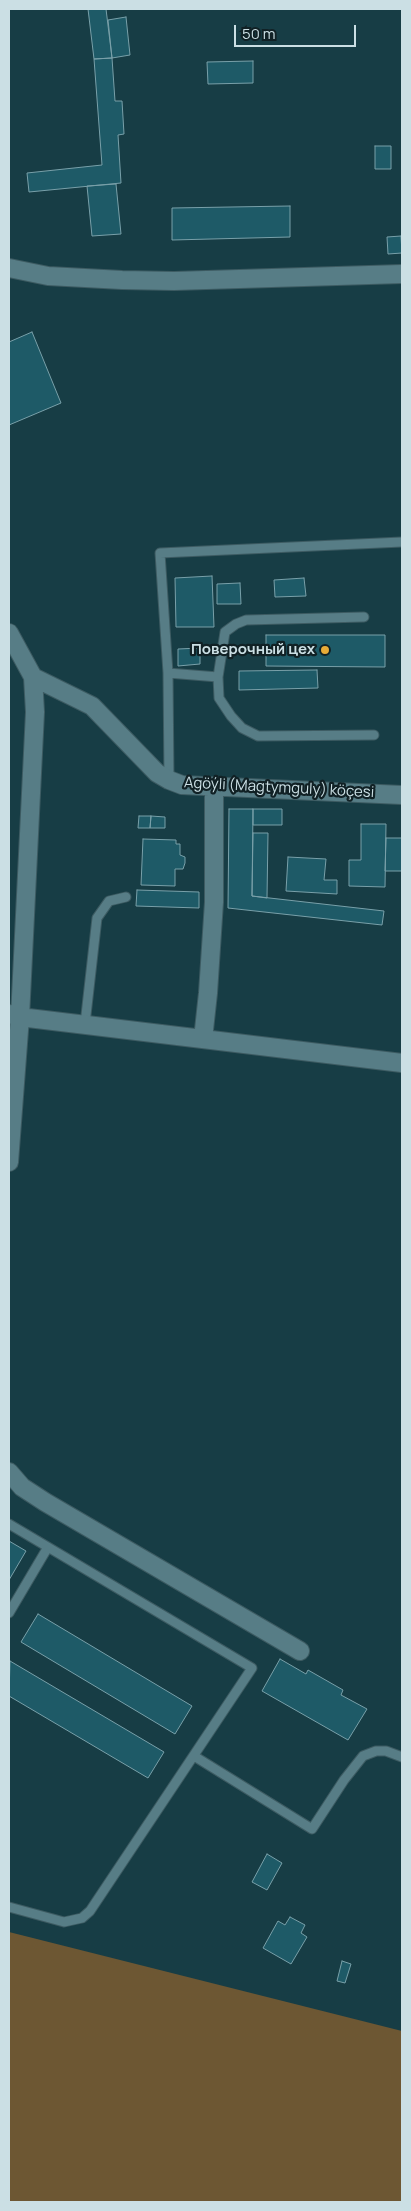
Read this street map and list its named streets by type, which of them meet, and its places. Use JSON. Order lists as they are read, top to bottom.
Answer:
{
  "streets": {
    "street": ["Agöýli (Magtymguly) köçesi"]
  },
  "places": ["Поверочный цех"],
  "scale_bar": "50 m"
}
